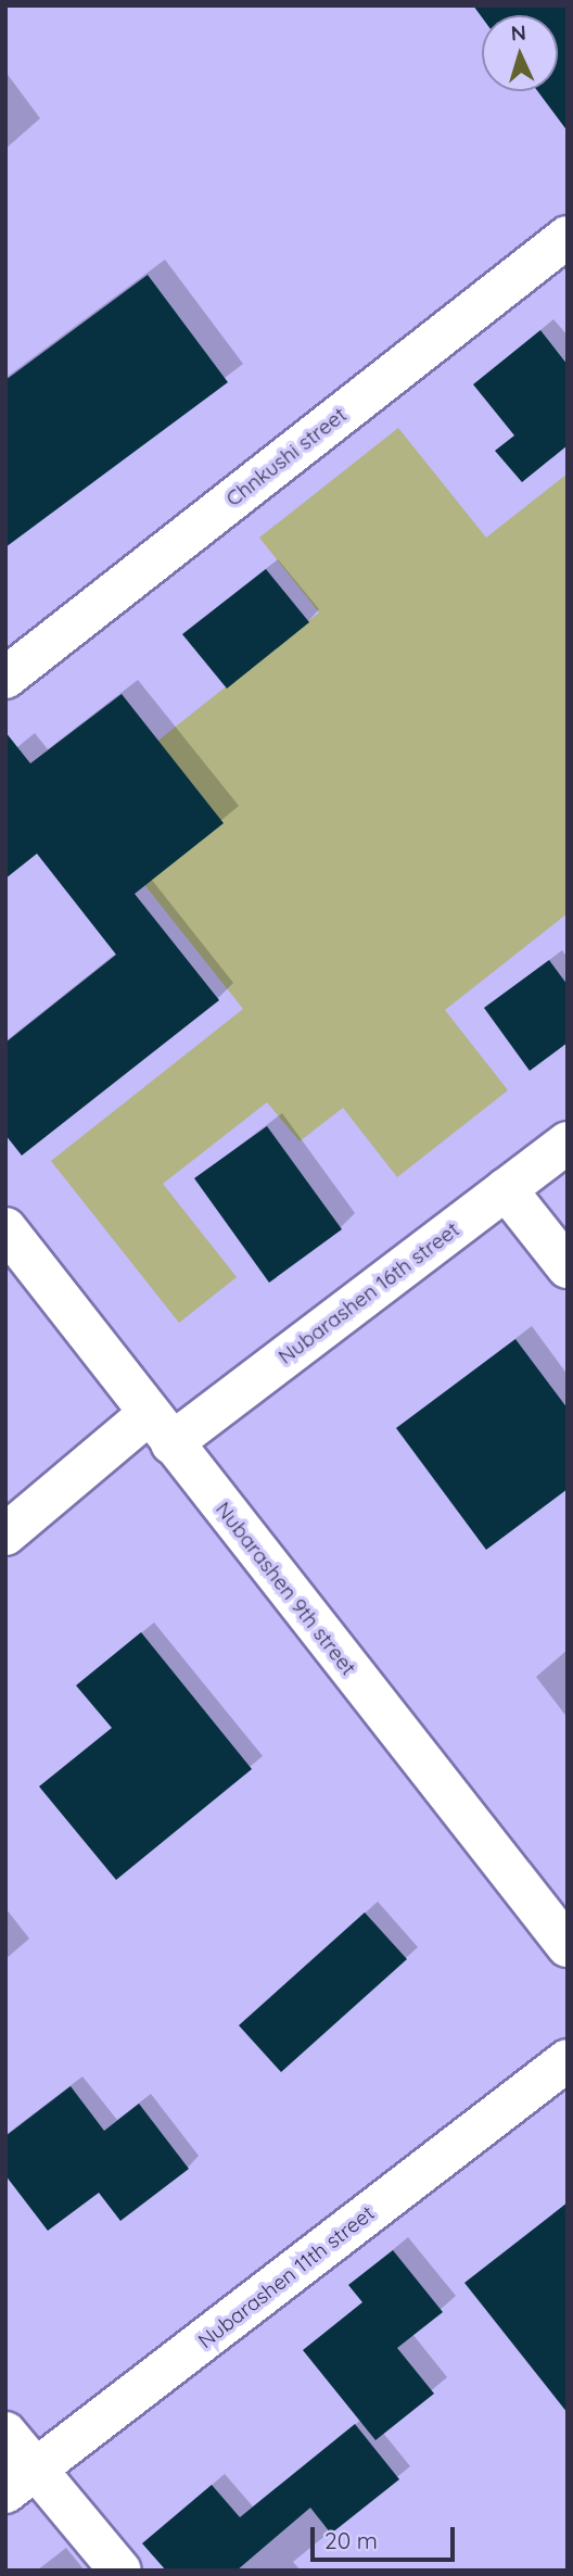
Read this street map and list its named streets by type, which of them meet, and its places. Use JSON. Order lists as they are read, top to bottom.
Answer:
{
  "streets": {
    "street": [
      "Chnkushi street",
      "Nubarashen 16th street",
      "Nubarashen 9th street",
      "Nubarashen 11th street"
    ]
  },
  "crossings": [
    ["Nubarashen 16th street", "Nubarashen 9th street"]
  ],
  "scale_bar": "20 m",
  "north": "top"
}
